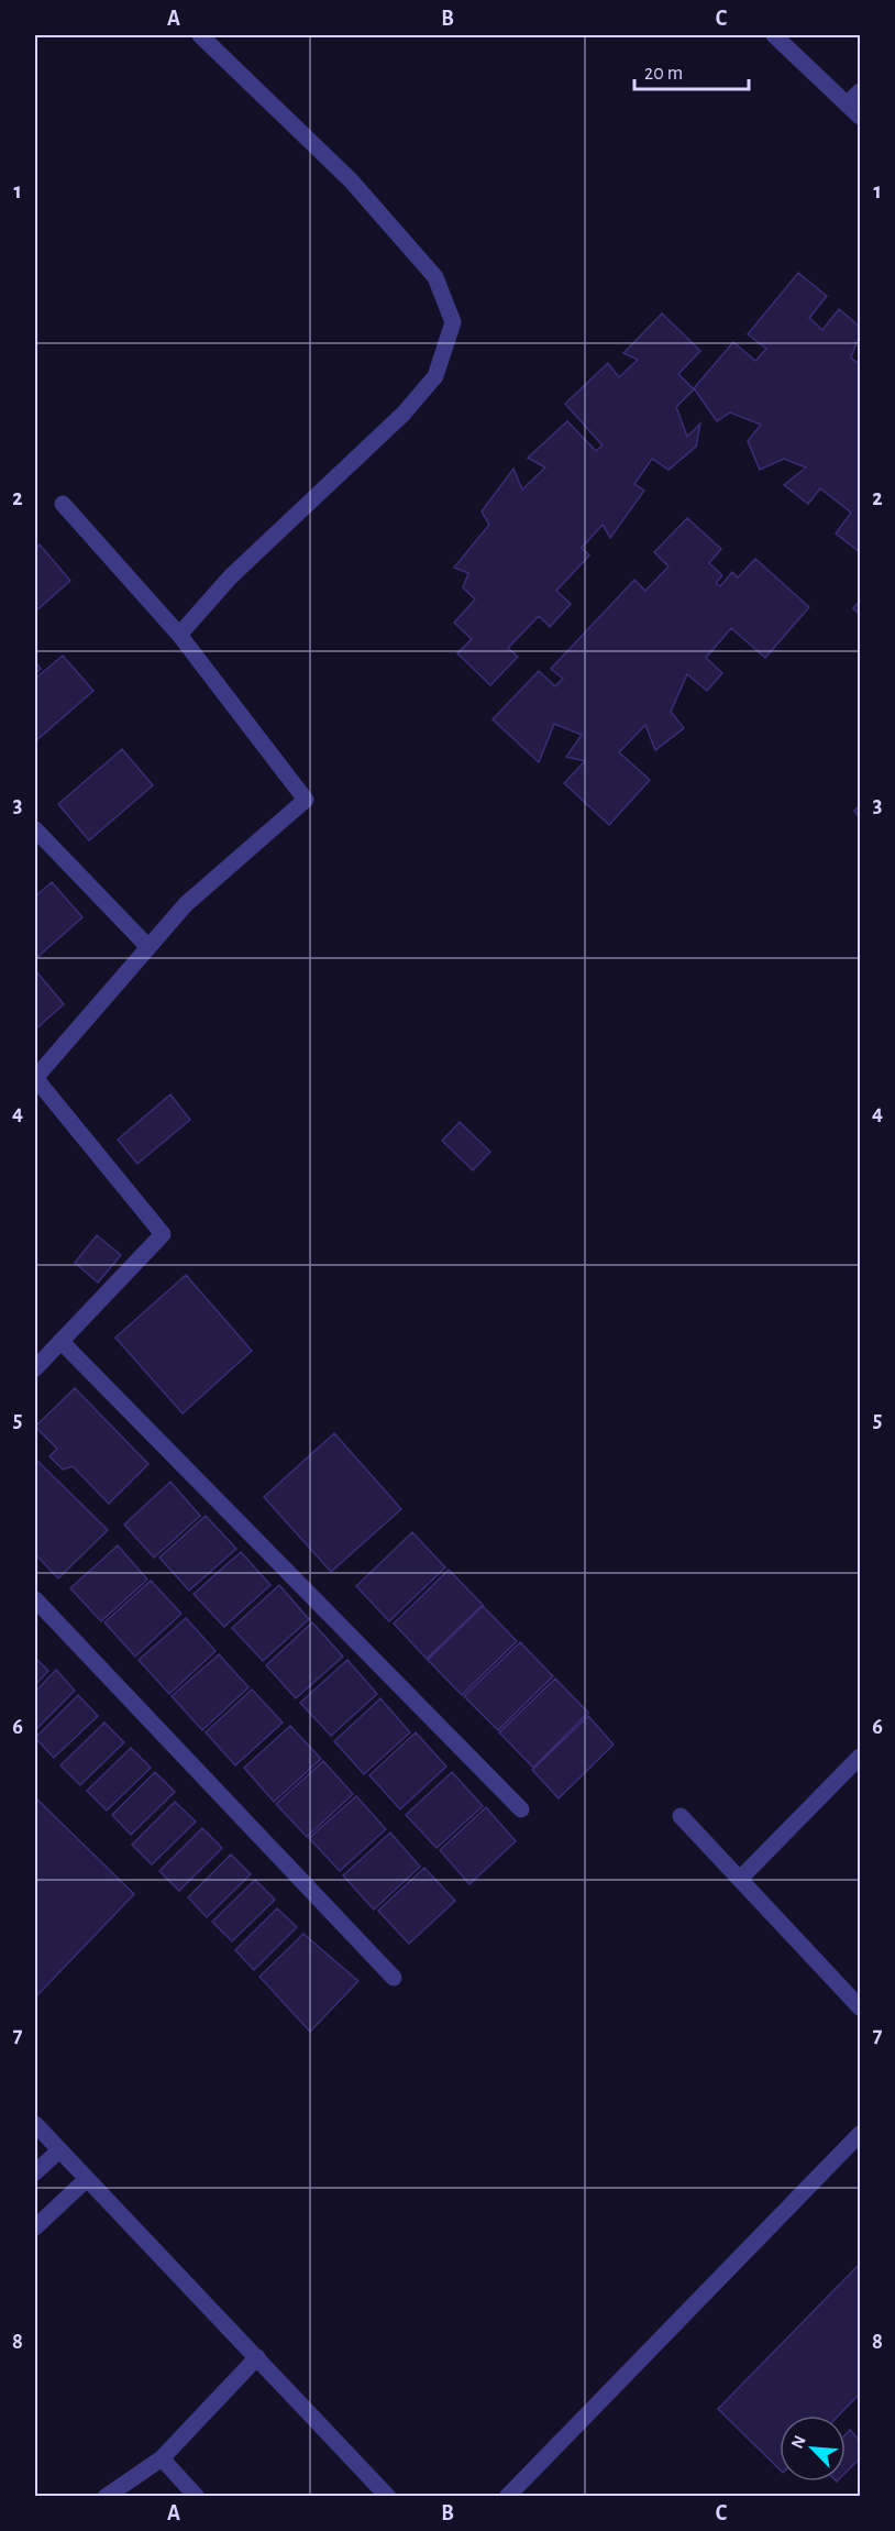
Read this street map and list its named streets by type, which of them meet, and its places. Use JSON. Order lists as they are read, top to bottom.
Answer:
{
  "scale_bar": "20 m",
  "north": "top left",
  "grid": {
    "columns": ["A", "B", "C"],
    "rows": [
      "1",
      "2",
      "3",
      "4",
      "5",
      "6",
      "7",
      "8"
    ]
  }
}
